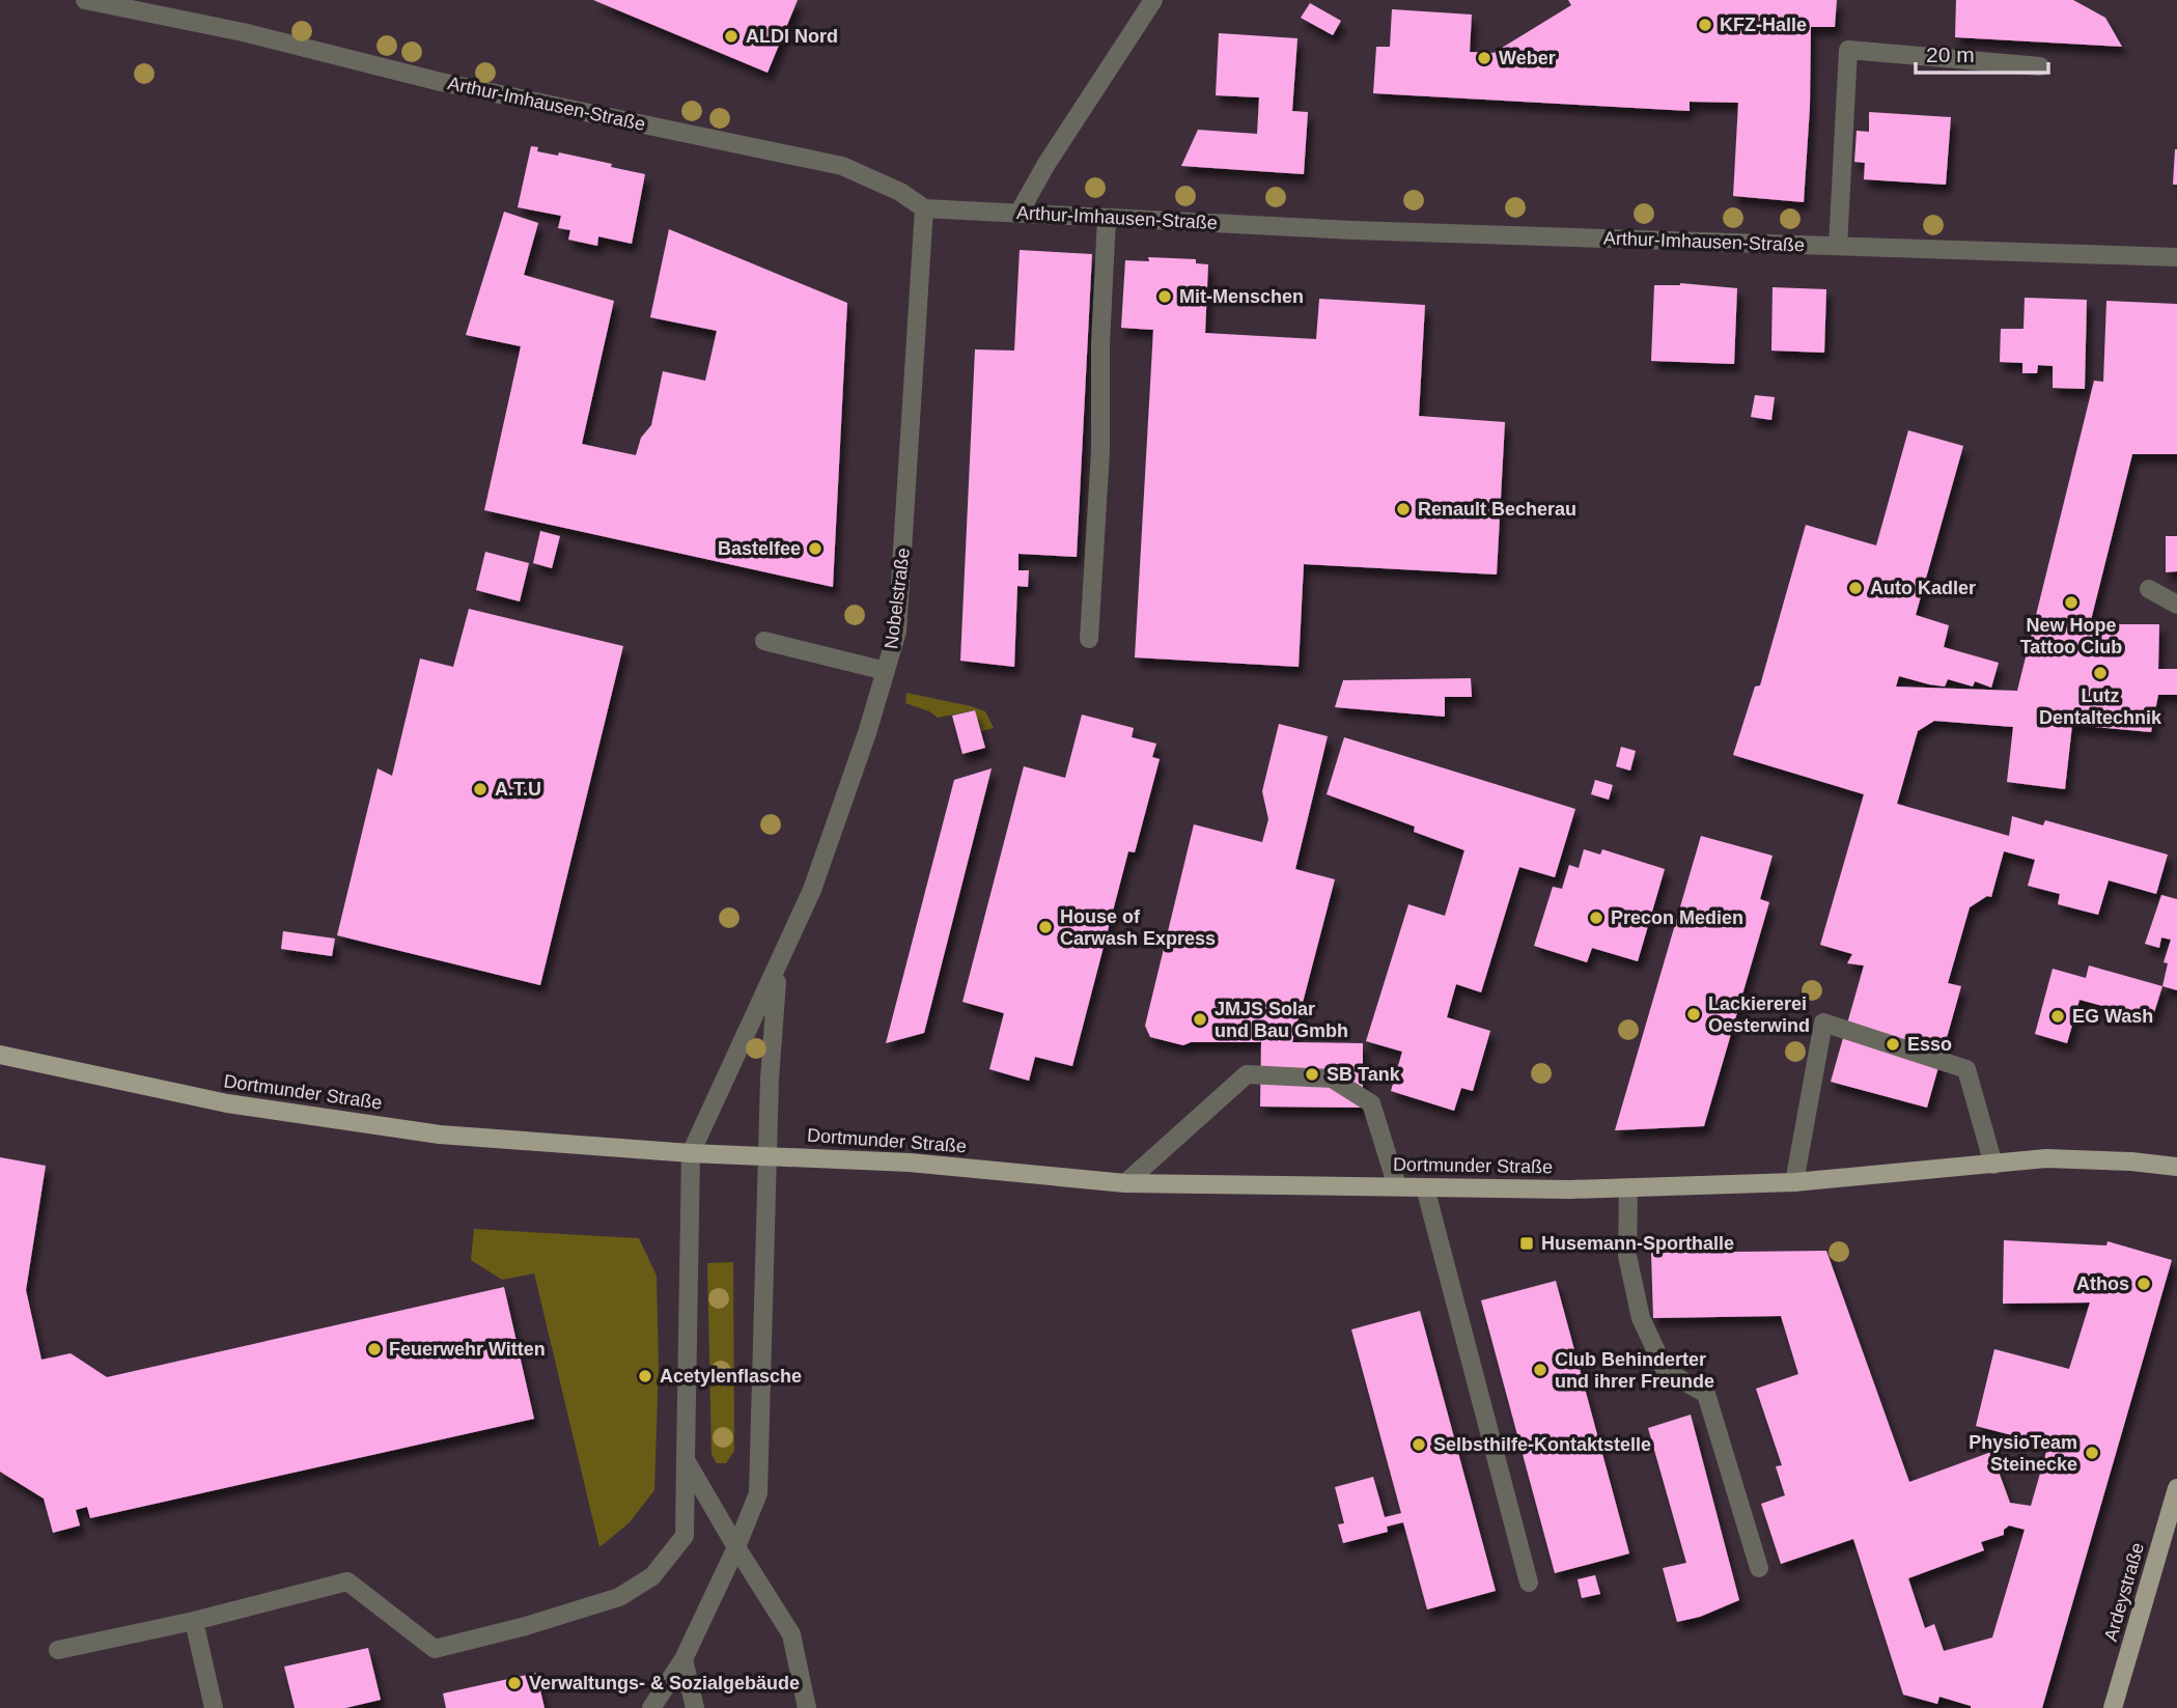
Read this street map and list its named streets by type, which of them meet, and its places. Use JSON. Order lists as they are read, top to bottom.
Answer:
{
  "streets": {
    "main road": ["Dortmunder Straße", "Ardeystraße"],
    "street": ["Arthur-Imhausen-Straße", "Nobelstraße"]
  },
  "crossings": [
    ["Arthur-Imhausen-Straße", "Nobelstraße"],
    ["Nobelstraße", "Dortmunder Straße"]
  ],
  "places": {
    "other": [
      "KFZ-Halle",
      "ALDI Nord",
      "Weber",
      "Mit-Menschen",
      "Renault Becherau",
      "Bastelfee",
      "Auto Kadler",
      "New Hope Tattoo Club",
      "Lutz Dentaltechnik",
      "A.T.U",
      "Precon Medien",
      "House of Carwash Express",
      "Lackiererei Oesterwind",
      "EG Wash",
      "JMJS Solar und Bau Gmbh",
      "Esso",
      "SB Tank",
      "Athos",
      "Feuerwehr Witten",
      "Club Behinderter und ihrer Freunde",
      "Acetylenflasche",
      "Selbsthilfe-Kontaktstelle",
      "PhysioTeam Steinecke",
      "Verwaltungs- & Sozialgebäude"
    ],
    "transit": ["Husemann-Sporthalle"]
  },
  "scale_bar": "20 m"
}
